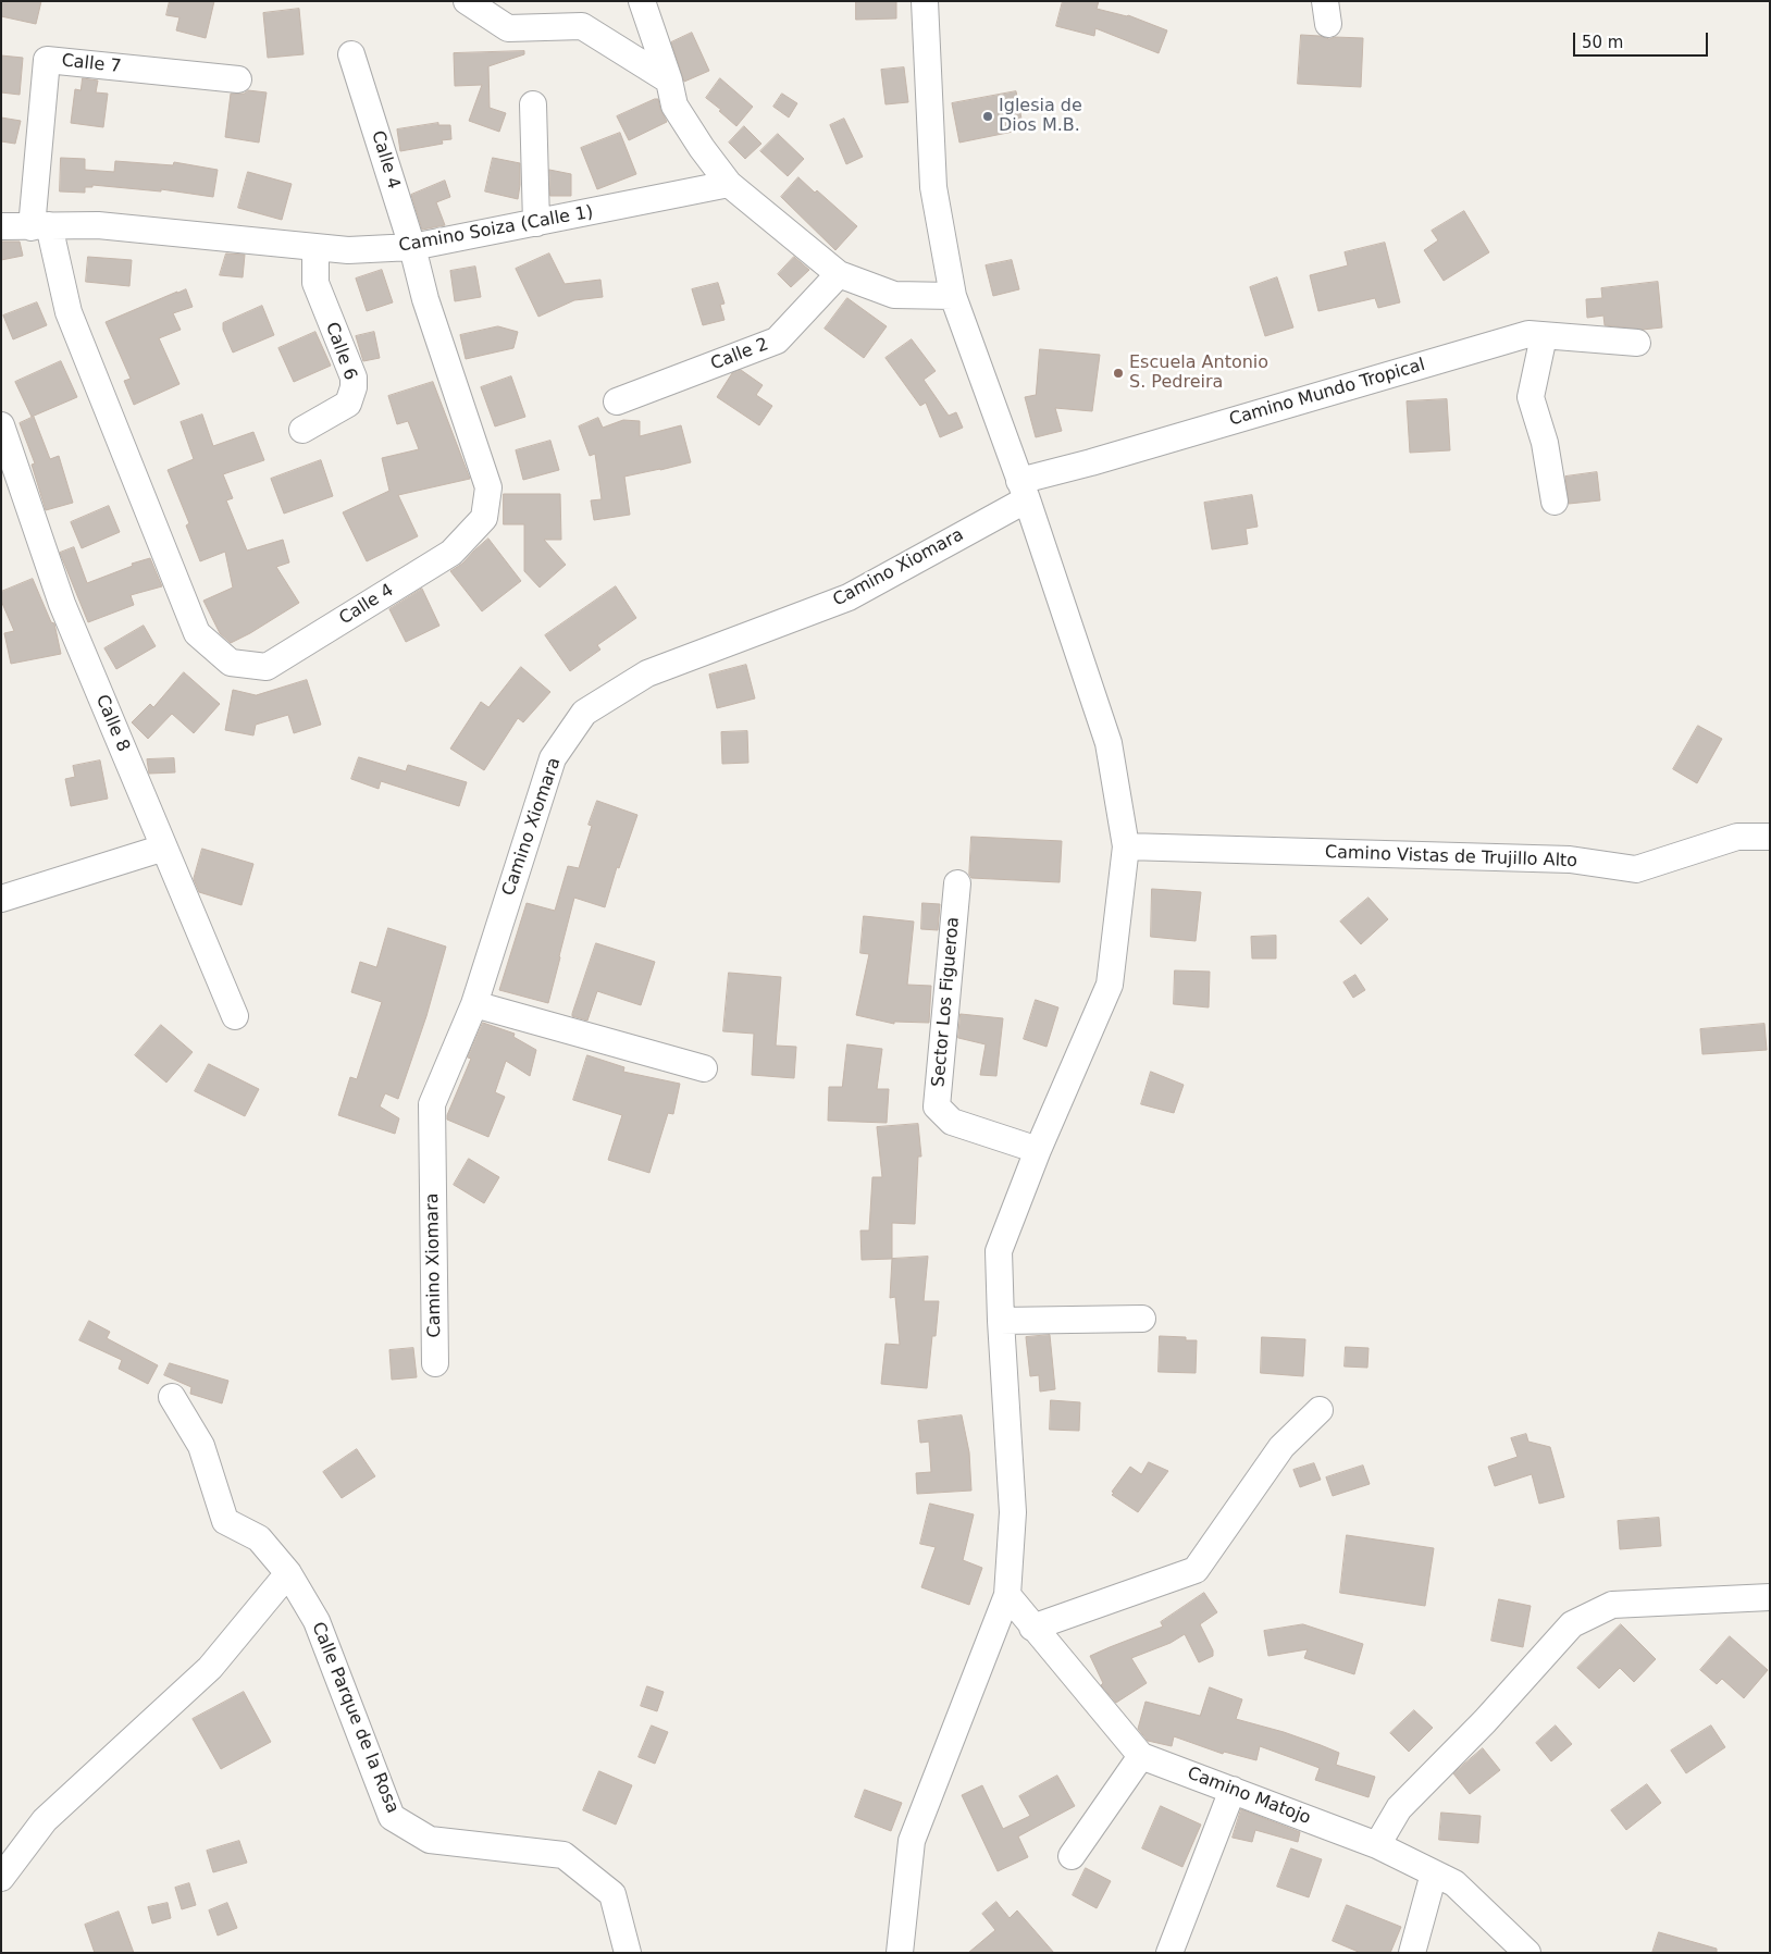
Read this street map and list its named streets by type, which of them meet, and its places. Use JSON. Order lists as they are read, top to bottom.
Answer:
{
  "streets": {
    "street": [
      "Calle 7",
      "Calle 4",
      "Camino Soiza (Calle 1)",
      "Calle 6",
      "Calle 2",
      "Camino Mundo Tropical",
      "Camino Xiomara",
      "Calle 8",
      "Camino Vistas de Trujillo Alto",
      "Sector Los Figueroa",
      "Calle Parque de la Rosa",
      "Camino Matojo"
    ]
  },
  "crossings": [
    ["Calle 7", "Calle 4"],
    ["Calle 7", "Camino Soiza (Calle 1)"],
    ["Calle 4", "Camino Soiza (Calle 1)"],
    ["Camino Soiza (Calle 1)", "Calle 6"],
    ["Camino Mundo Tropical", "Camino Xiomara"]
  ],
  "places": ["Iglesia de Dios M.B.", "Escuela Antonio S. Pedreira"],
  "scale_bar": "50 m"
}
